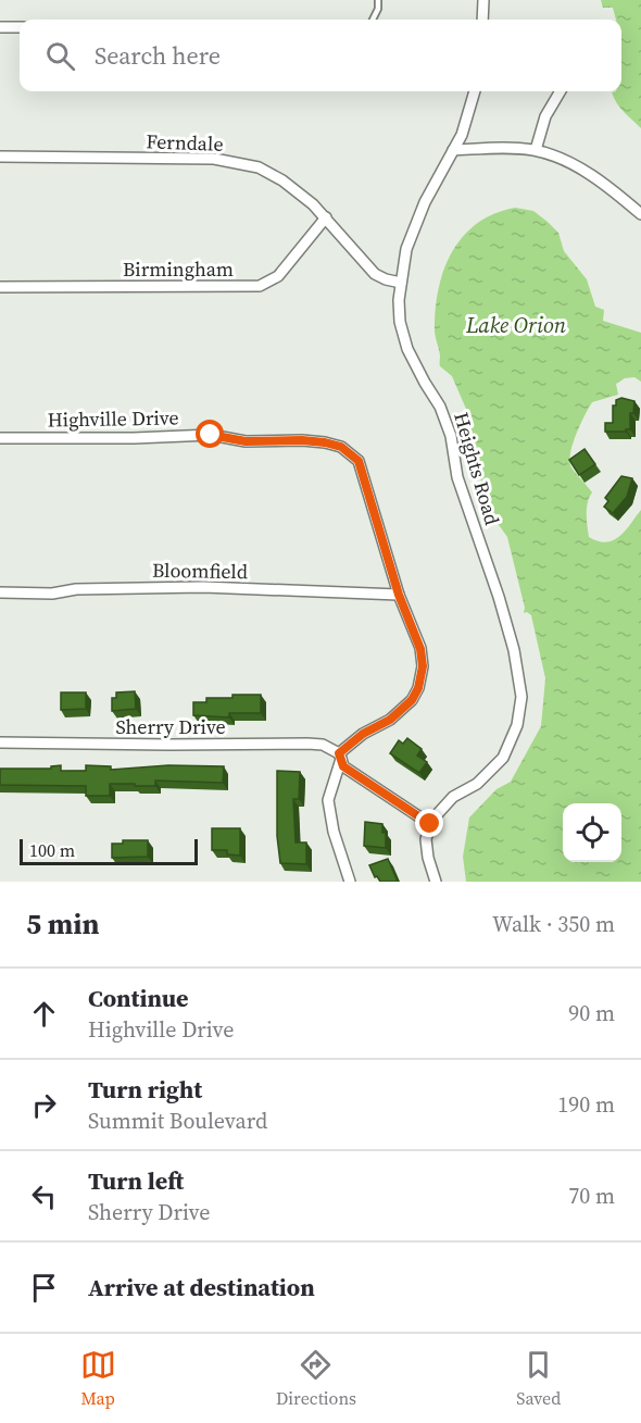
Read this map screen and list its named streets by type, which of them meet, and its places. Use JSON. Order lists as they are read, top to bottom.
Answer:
{
  "streets": {
    "street": [
      "Ferndale",
      "Birmingham",
      "Highville Drive",
      "Heights Road",
      "Bloomfield",
      "Sherry Drive"
    ]
  },
  "crossings": [
    ["Ferndale", "Birmingham"],
    ["Ferndale", "Heights Road"],
    ["Highville Drive", "Bloomfield"],
    ["Heights Road", "Sherry Drive"]
  ],
  "water": ["Lake Orion"],
  "scale_bar": "100 m",
  "page": {
    "search": "Search here",
    "scale": "100 m",
    "heading": ["5 min", "Walk · 350 m"],
    "list": [
      ["Continue", "Highville Drive", "90 m"],
      ["Turn right", "Summit Boulevard", "190 m"],
      ["Turn left", "Sherry Drive", "70 m"],
      "Arrive at destination"
    ],
    "nav": ["Map", "Directions", "Saved"]
  }
}
